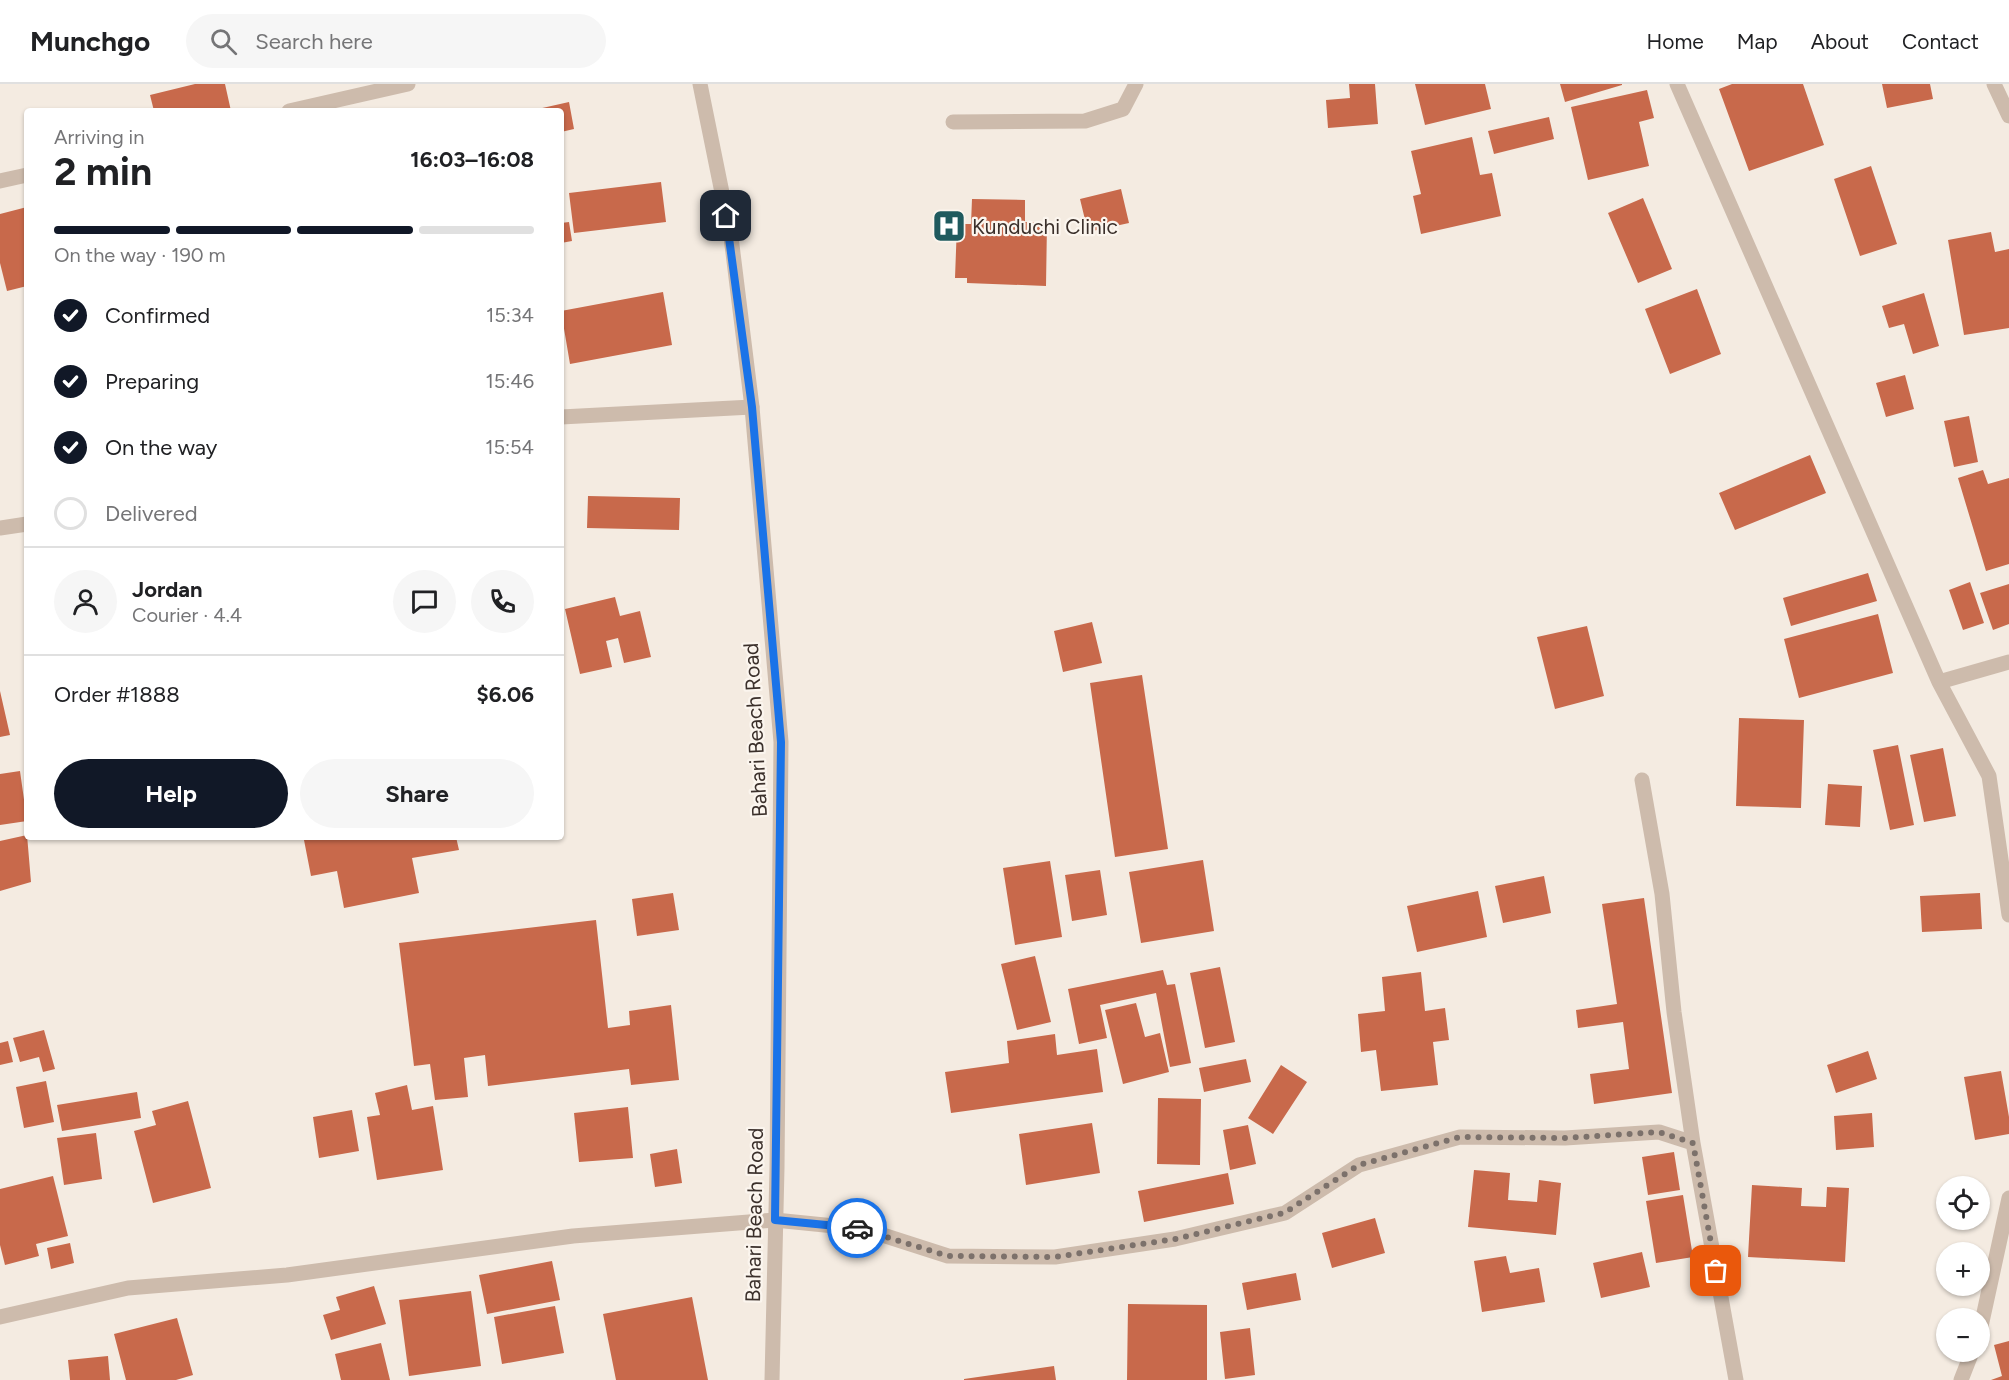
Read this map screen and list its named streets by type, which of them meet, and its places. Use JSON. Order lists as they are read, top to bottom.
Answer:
{
  "streets": {
    "street": ["Bahari Beach Road"]
  },
  "places": {
    "hospital": ["Kunduchi Clinic"]
  },
  "page": {
    "header": "Munchgo",
    "search": "Search here",
    "nav": [
      "Home",
      "Map",
      "About",
      "Contact"
    ],
    "heading": ["2 min", "Arriving in", "16:03–16:08"],
    "panel": [
      "Jordan",
      "Courier · 4.4",
      "Order #1888",
      "$6.06"
    ],
    "bar": "On the way · 190 m",
    "list": [
      ["Confirmed", "15:34"],
      ["Preparing", "15:46"],
      ["On the way", "15:54"],
      "Delivered"
    ],
    "buttons": ["Help", "Share"],
    "map_buttons": ["+", "−"]
  }
}
